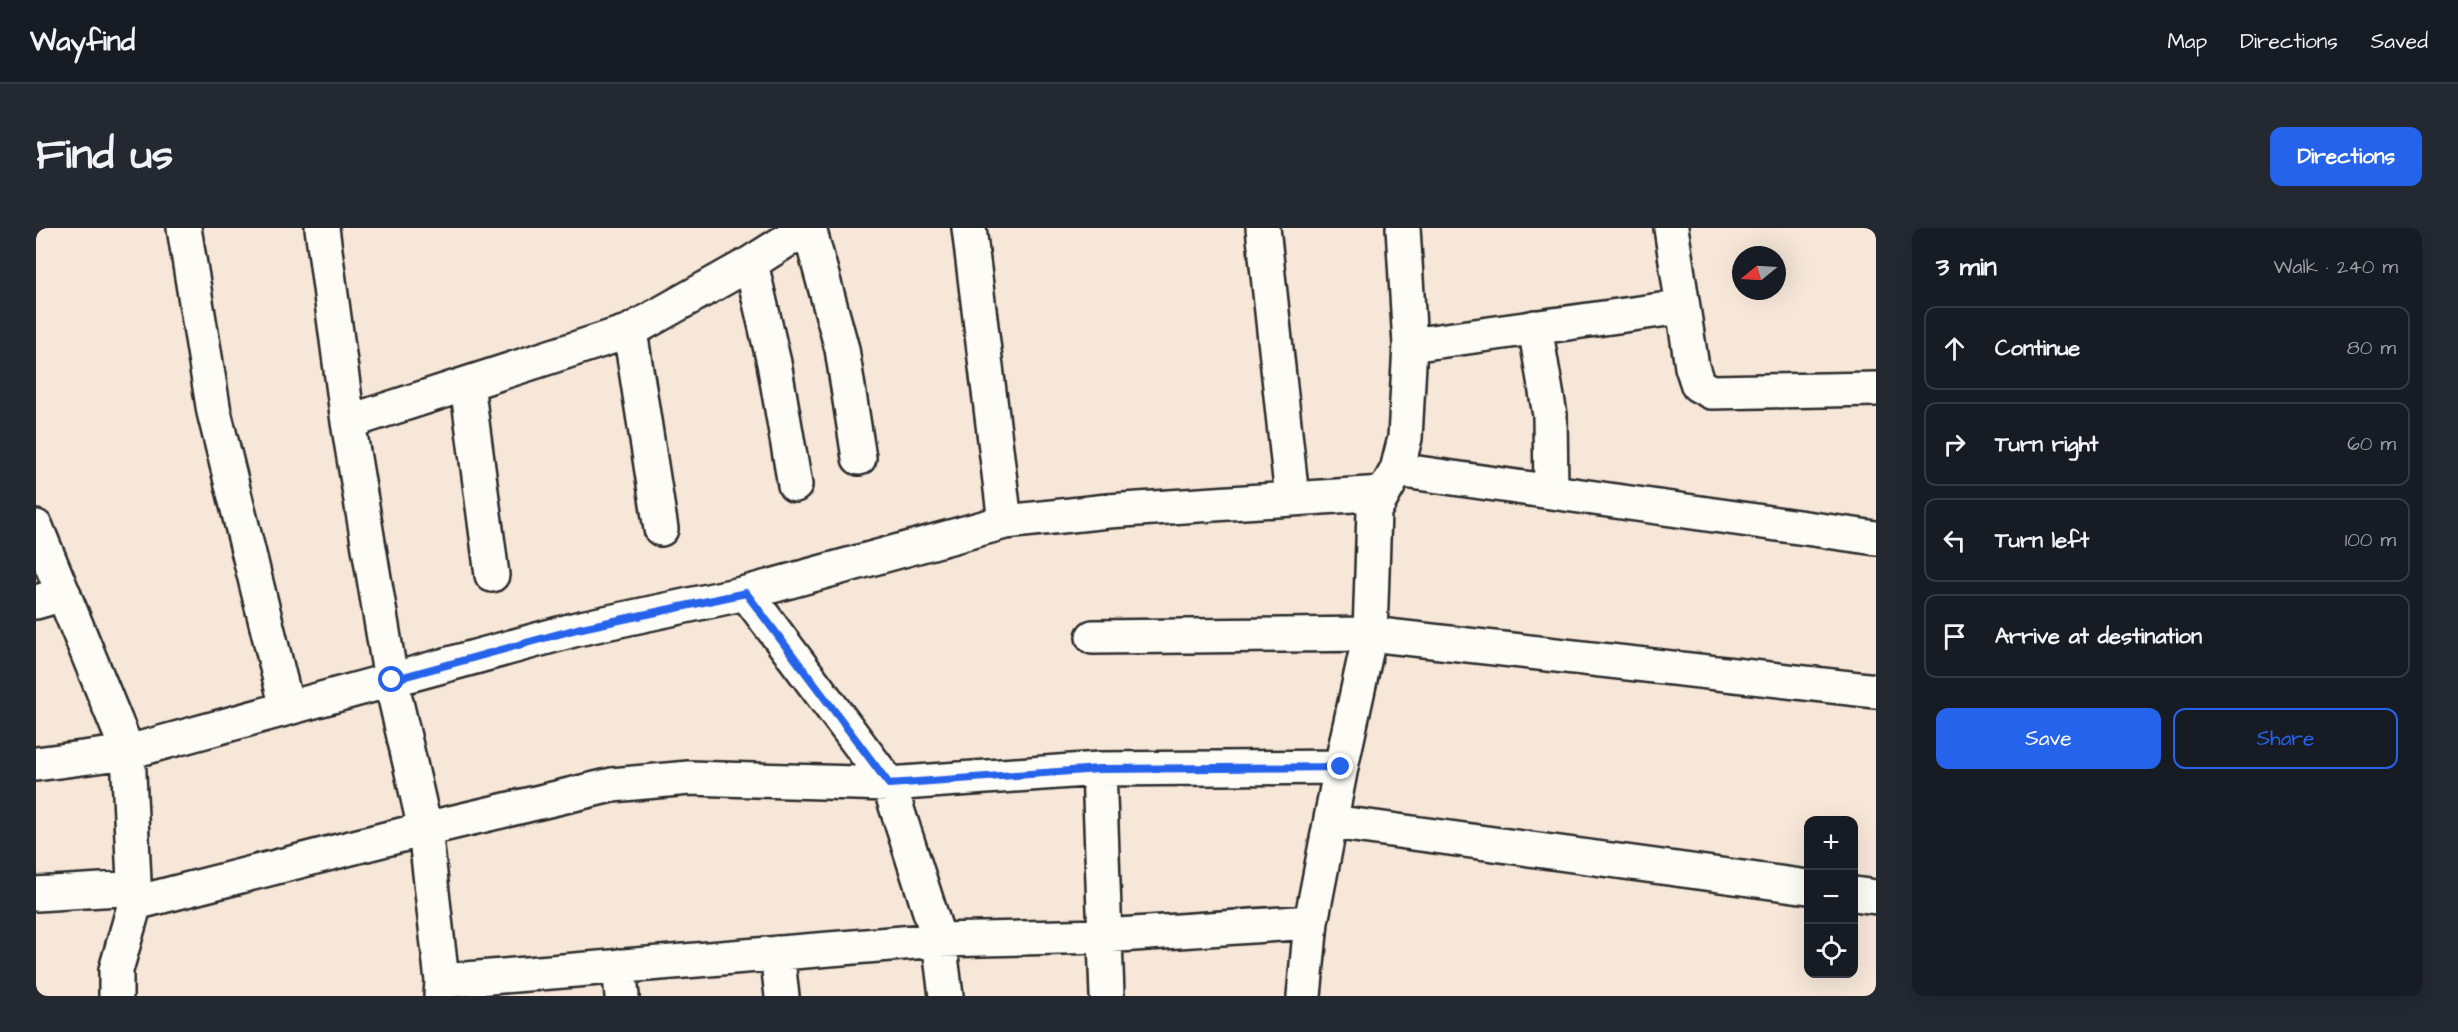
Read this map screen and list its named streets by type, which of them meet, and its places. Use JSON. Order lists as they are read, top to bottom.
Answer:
{
  "north": "left",
  "page": {
    "header": "Wayfind",
    "nav": ["Map", "Directions", "Saved"],
    "title": "Find us",
    "buttons": [
      "Directions",
      ["Save", "Share"]
    ],
    "heading": ["3 min", "Walk · 240 m"],
    "list": [
      ["Continue", "80 m"],
      ["Turn right", "60 m"],
      ["Turn left", "100 m"],
      "Arrive at destination"
    ],
    "map_buttons": ["+", "−"]
  }
}
